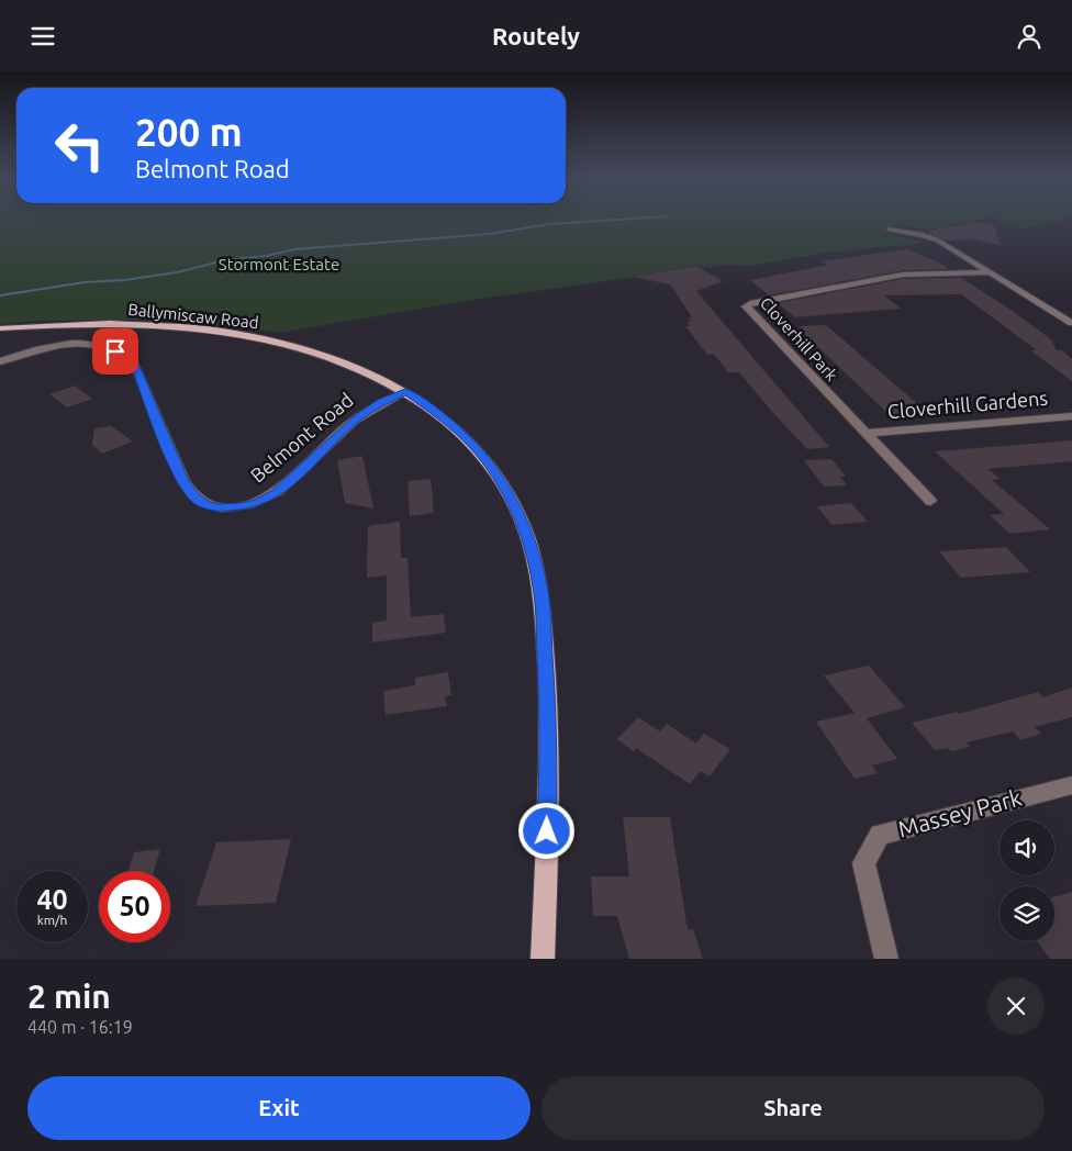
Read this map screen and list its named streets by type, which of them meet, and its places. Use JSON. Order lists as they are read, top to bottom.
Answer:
{
  "streets": {
    "main road": ["Ballymiscaw Road"],
    "street": [
      "Cloverhill Park",
      "Cloverhill Gardens",
      "Belmont Road",
      "Massey Park"
    ]
  },
  "crossings": [
    ["Ballymiscaw Road", "Belmont Road"],
    ["Cloverhill Park", "Cloverhill Gardens"]
  ],
  "parks": ["Stormont Estate"],
  "page": {
    "header": "Routely",
    "turn": ["200 m", "Belmont Road"],
    "speed": "40 km/h",
    "limit": "50",
    "heading": ["2 min", "440 m · 16:19"],
    "buttons": ["Exit", "Share"]
  }
}
